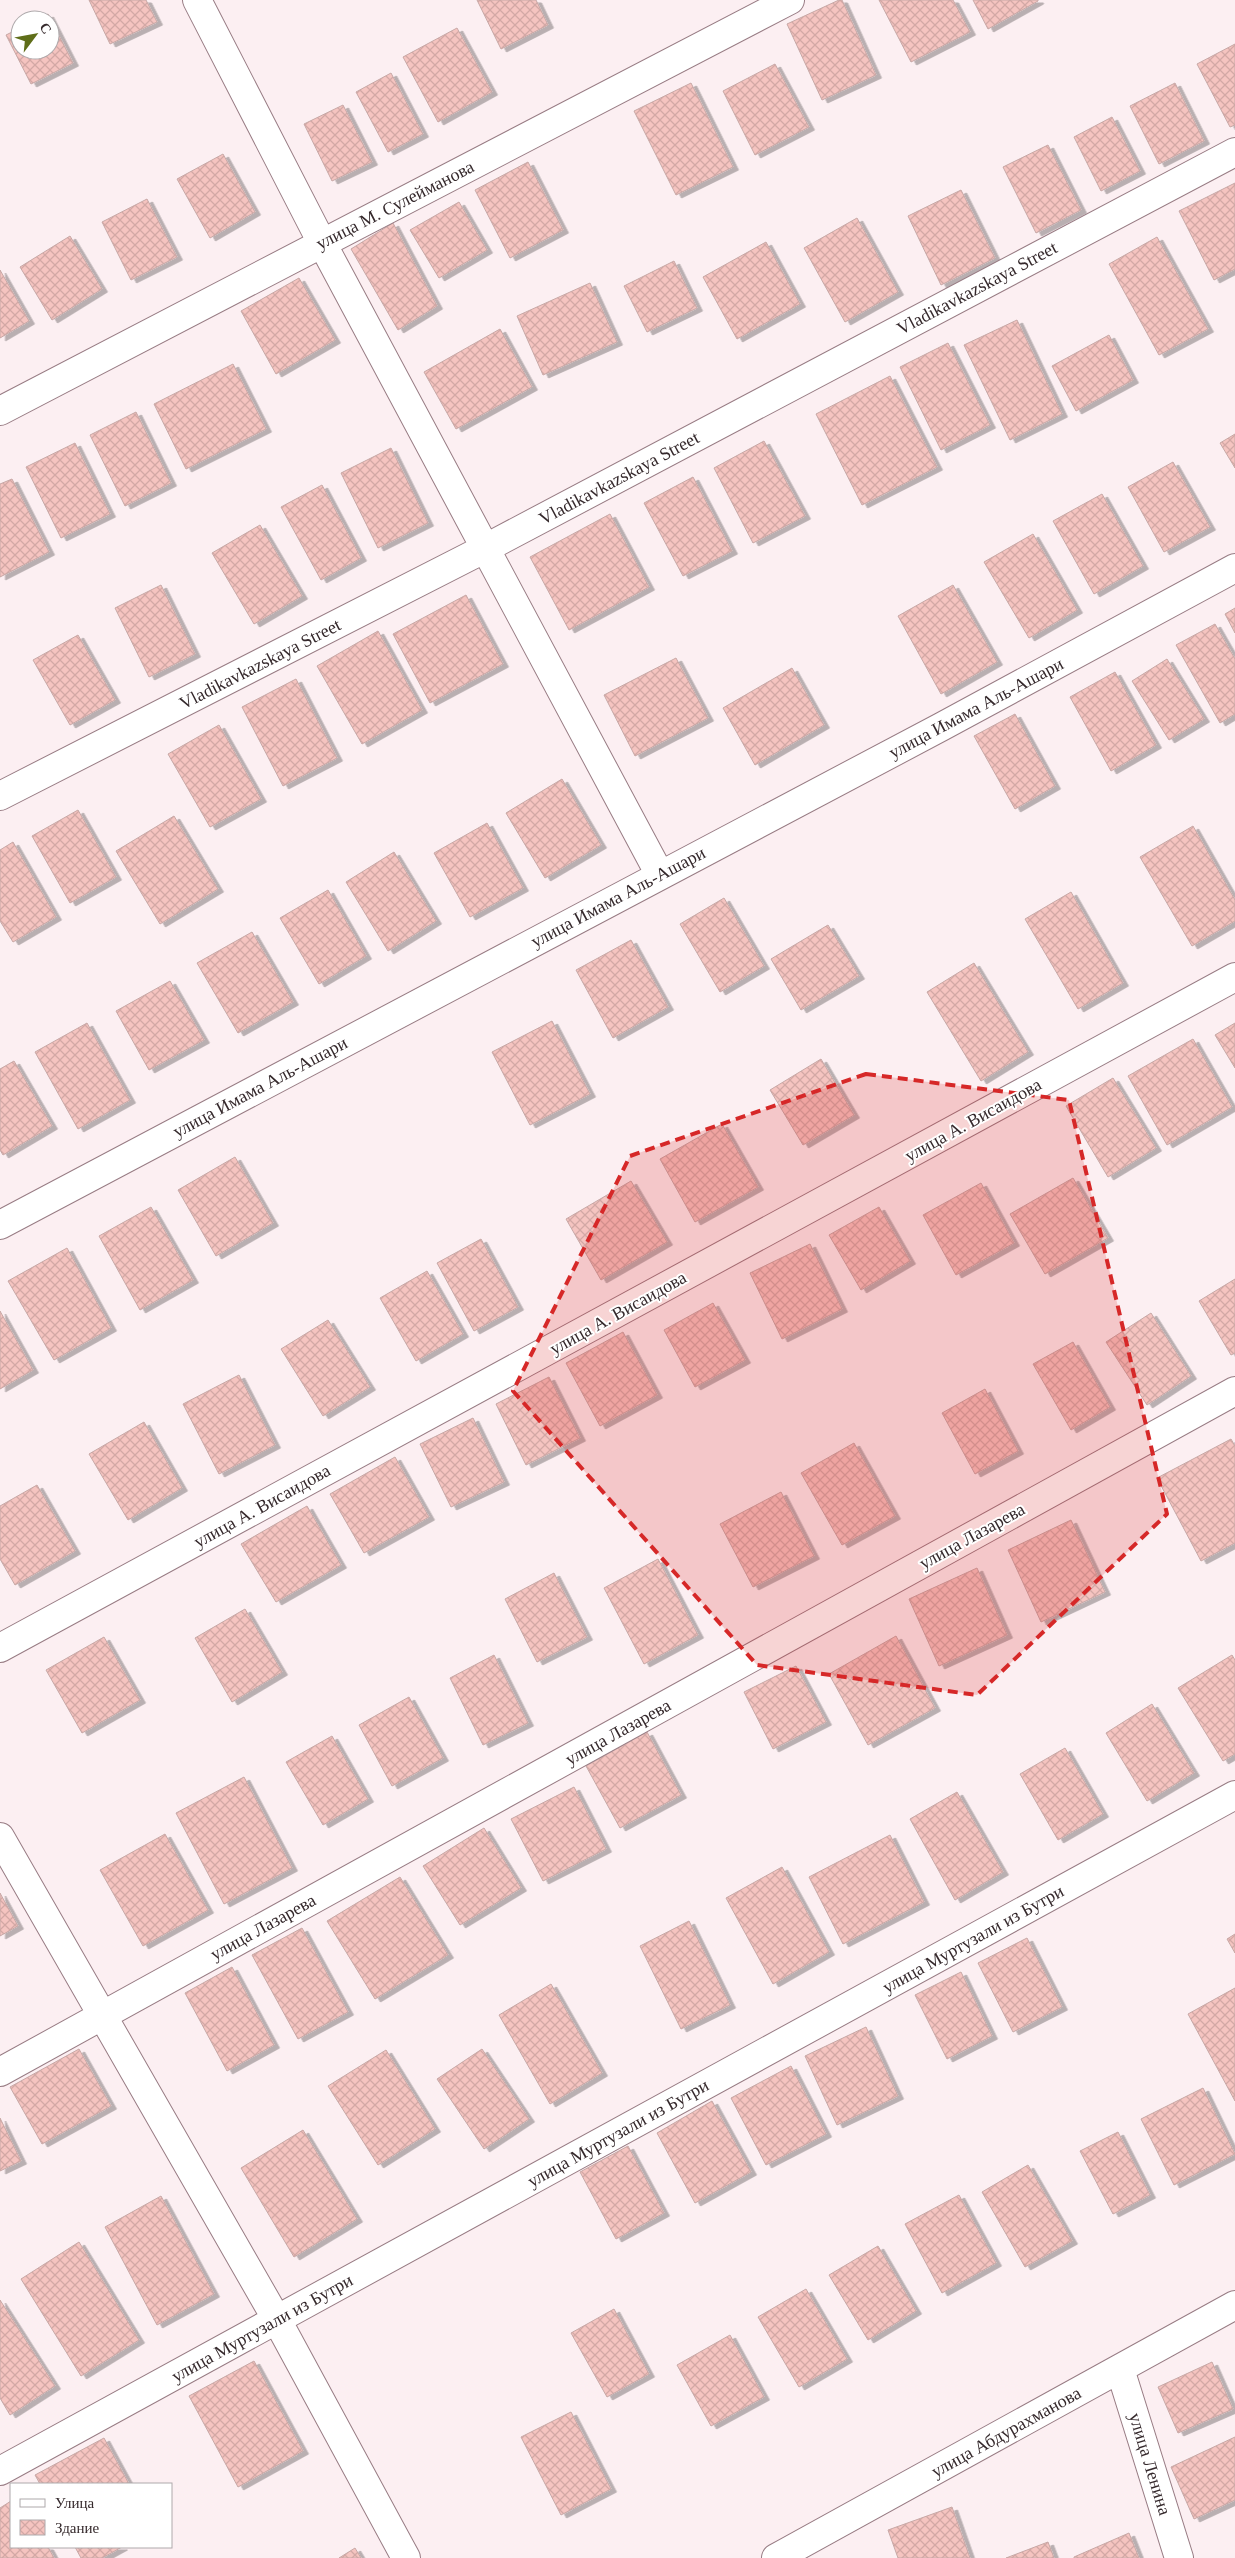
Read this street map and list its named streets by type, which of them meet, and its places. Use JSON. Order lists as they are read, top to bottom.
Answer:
{
  "streets": {
    "street": [
      "улица М. Сулейманова",
      "Vladikavkazskaya Street",
      "улица Имама Аль-Ашари",
      "улица А. Висаидова",
      "улица Лазарева",
      "улица Муртузали из Бутри",
      "улица Абдурахманова",
      "улица Ленина"
    ]
  },
  "crossings": [
    ["улица Абдурахманова", "улица Ленина"]
  ],
  "legend": ["Улица", "Здание"],
  "north": "top right"
}
